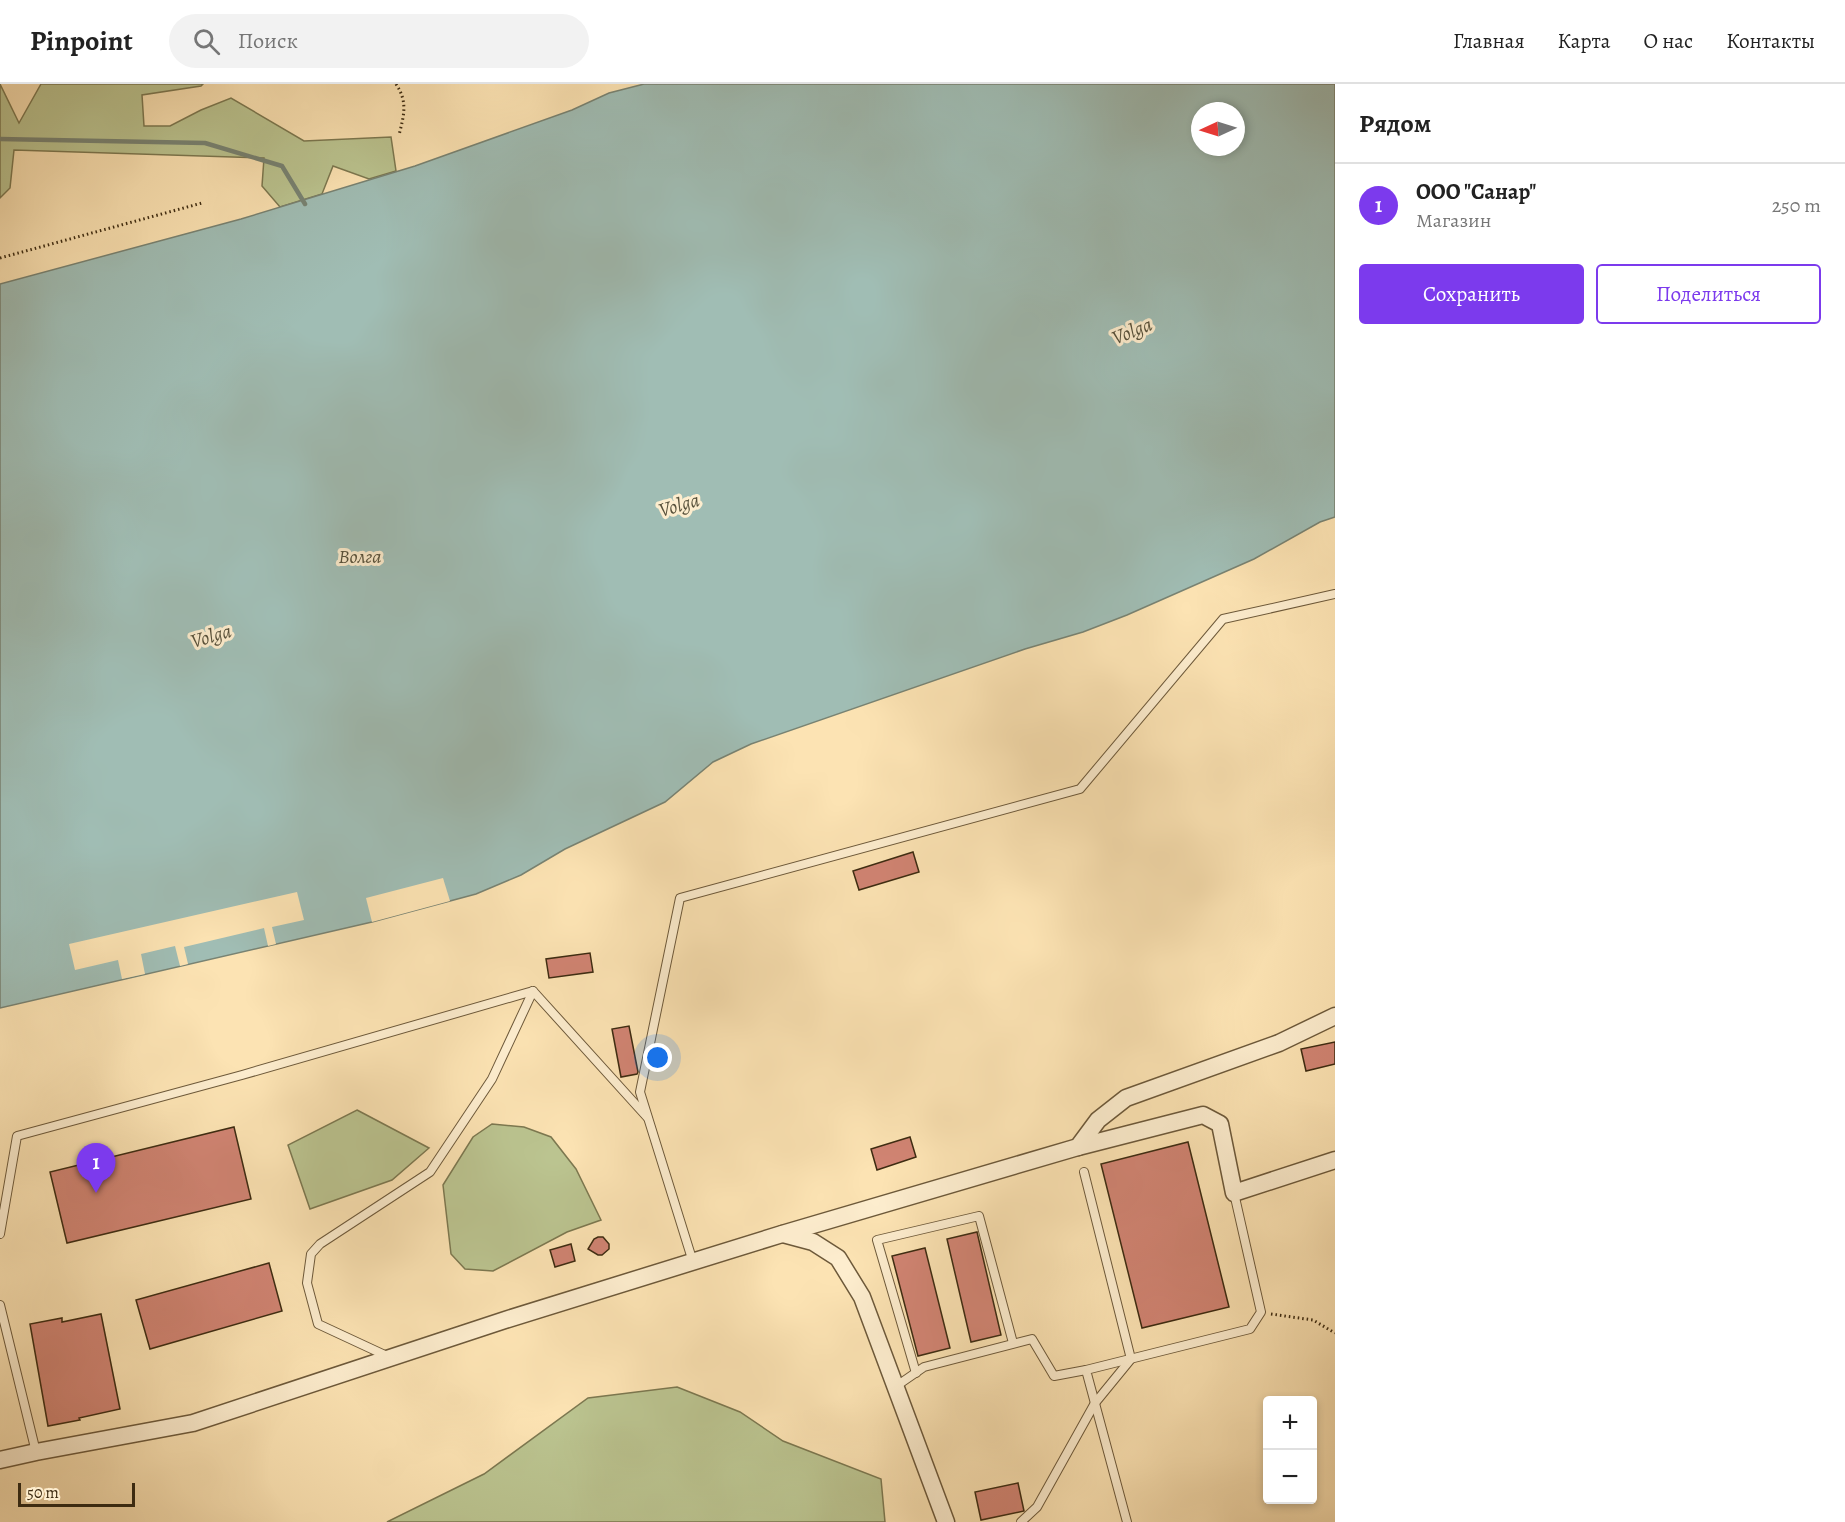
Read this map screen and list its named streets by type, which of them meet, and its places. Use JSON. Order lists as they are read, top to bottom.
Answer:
{
  "water": ["Volga", "Волга"],
  "scale_bar": "50 m",
  "north": "left",
  "page": {
    "header": "Pinpoint",
    "search": "Поиск",
    "nav": [
      "Главная",
      "Карта",
      "О нас",
      "Контакты"
    ],
    "heading": "Рядом",
    "list": [
      {
        "mark": "1",
        "name": "ООО \"Санар\"",
        "note": "Магазин",
        "value": "250 m"
      }
    ],
    "buttons": ["Сохранить", "Поделиться"],
    "pins": "1",
    "map_buttons": ["+", "−"],
    "scale": "50 m"
  }
}
